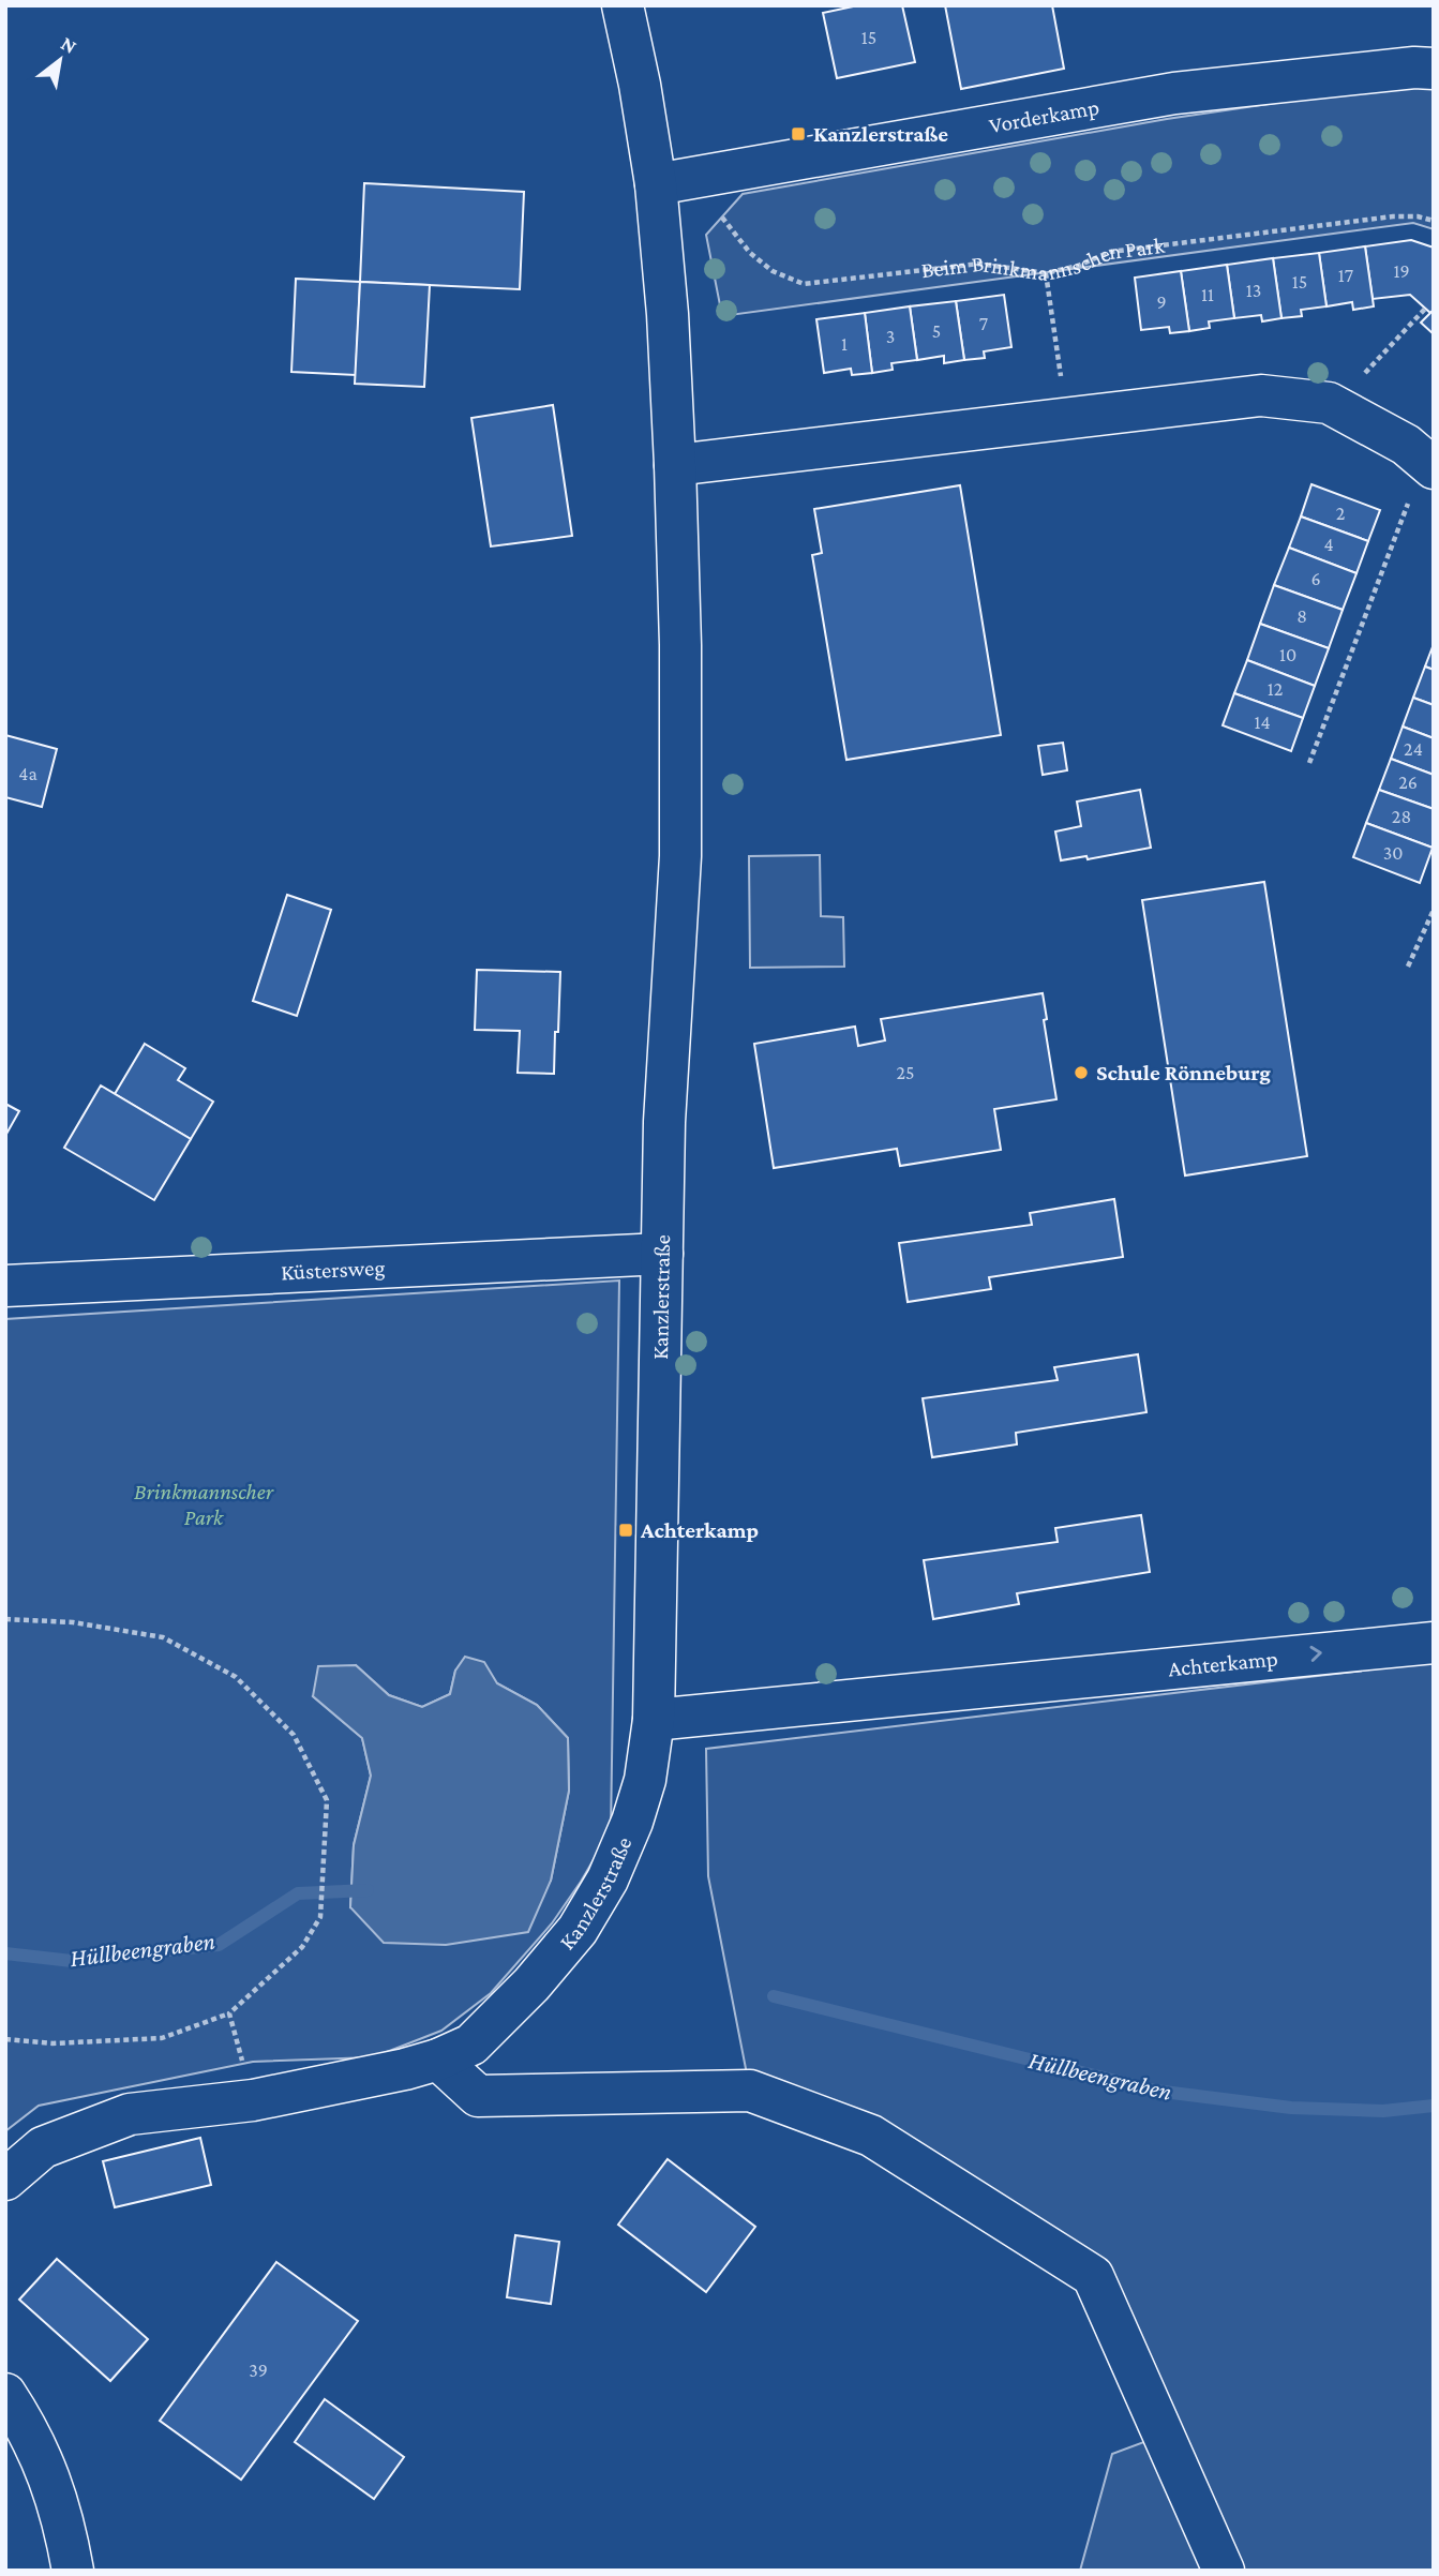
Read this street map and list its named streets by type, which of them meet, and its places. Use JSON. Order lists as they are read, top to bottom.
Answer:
{
  "streets": {
    "street": [
      "Vorderkamp",
      "Küstersweg",
      "Kanzlerstraße",
      "Achterkamp"
    ],
    "path": ["Beim Brinkmannschen Park"]
  },
  "crossings": [
    ["Vorderkamp", "Beim Brinkmannschen Park"],
    ["Vorderkamp", "Kanzlerstraße"],
    ["Küstersweg", "Kanzlerstraße"],
    ["Kanzlerstraße", "Achterkamp"]
  ],
  "one_way": ["Achterkamp"],
  "water": ["Hüllbeengraben"],
  "parks": ["Brinkmannscher Park"],
  "places": {
    "transit": ["Kanzlerstraße", "Achterkamp"],
    "other": ["Schule Rönneburg"]
  },
  "house_numbers": [
    "15",
    "19",
    "17",
    "15",
    "13",
    "11",
    "9",
    "7",
    "5",
    "3",
    "1",
    "2",
    "4",
    "6",
    "8",
    "10",
    "12",
    "14",
    "24",
    "4a",
    "26",
    "28",
    "30",
    "25",
    "39"
  ],
  "north": "top right"
}
